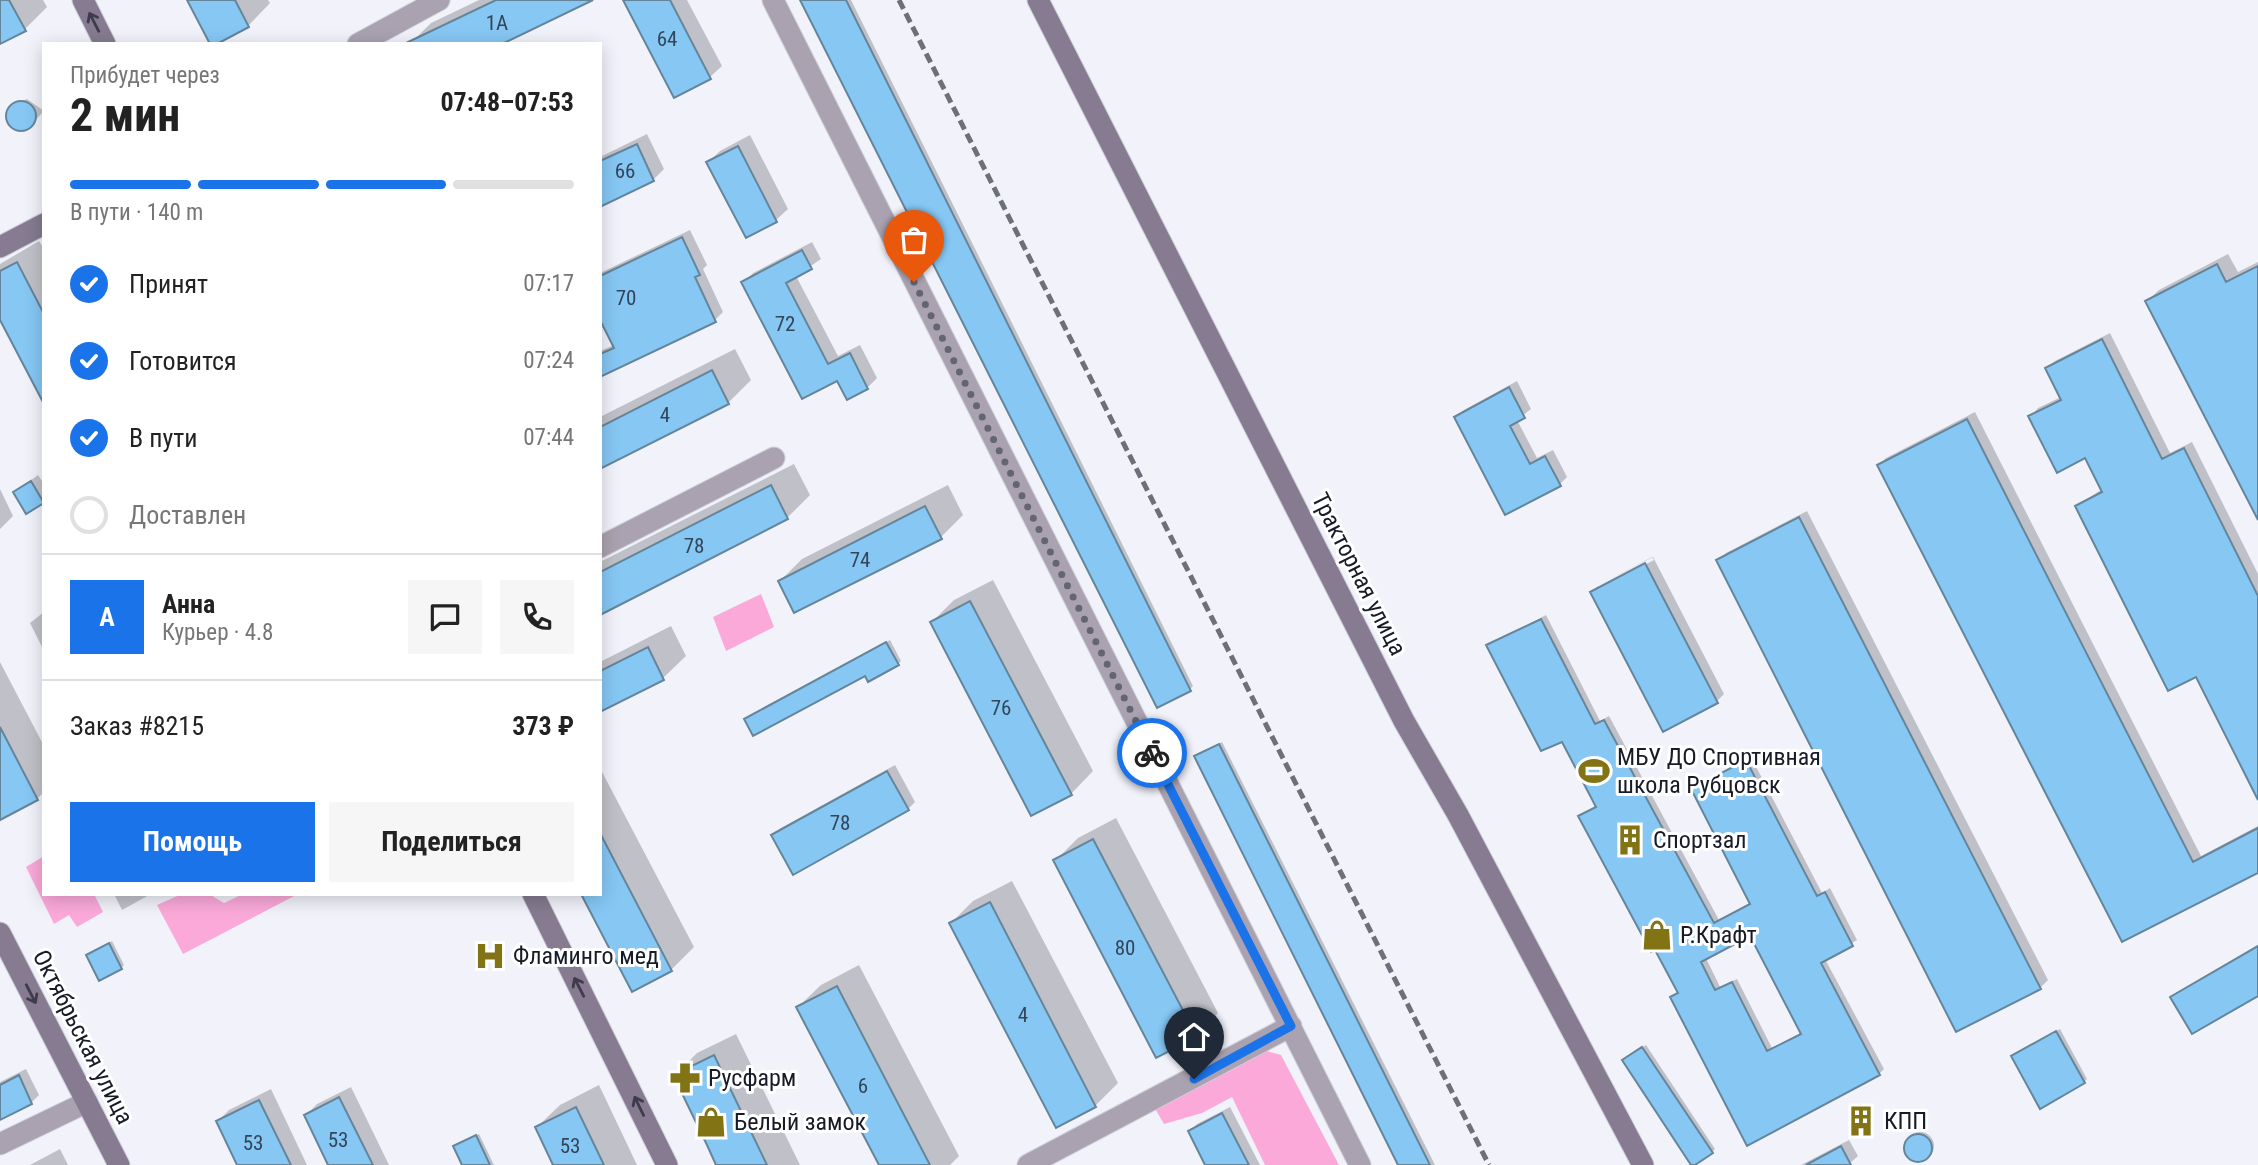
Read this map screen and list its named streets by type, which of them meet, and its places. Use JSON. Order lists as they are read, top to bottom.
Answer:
{
  "streets": {
    "street": ["Тракторная улица", "Октябрьская улица"]
  },
  "one_way": ["Октябрьская улица"],
  "places": {
    "sports": ["МБУ ДО Спортивная школа Рубцовск"],
    "building": ["Спортзал", "КПП"],
    "shop": ["Р.Крафт", "Белый замок"],
    "hospital": ["Фламинго мед"],
    "pharmacy": ["Русфарм"]
  },
  "house_numbers": [
    "1А",
    "64",
    "66",
    "70",
    "72",
    "4",
    "78",
    "74",
    "76",
    "78",
    "80",
    "4",
    "6",
    "53",
    "53",
    "53"
  ],
  "page": {
    "heading": ["2 мин", "Прибудет через", "07:48–07:53"],
    "panel": [
      "Анна",
      "Курьер · 4.8",
      "Заказ #8215",
      "373 ₽"
    ],
    "bar": "В пути · 140 m",
    "list": [
      ["Принят", "07:17"],
      ["Готовится", "07:24"],
      ["В пути", "07:44"],
      "Доставлен"
    ],
    "round": "А",
    "buttons": ["Помощь", "Поделиться"]
  }
}
